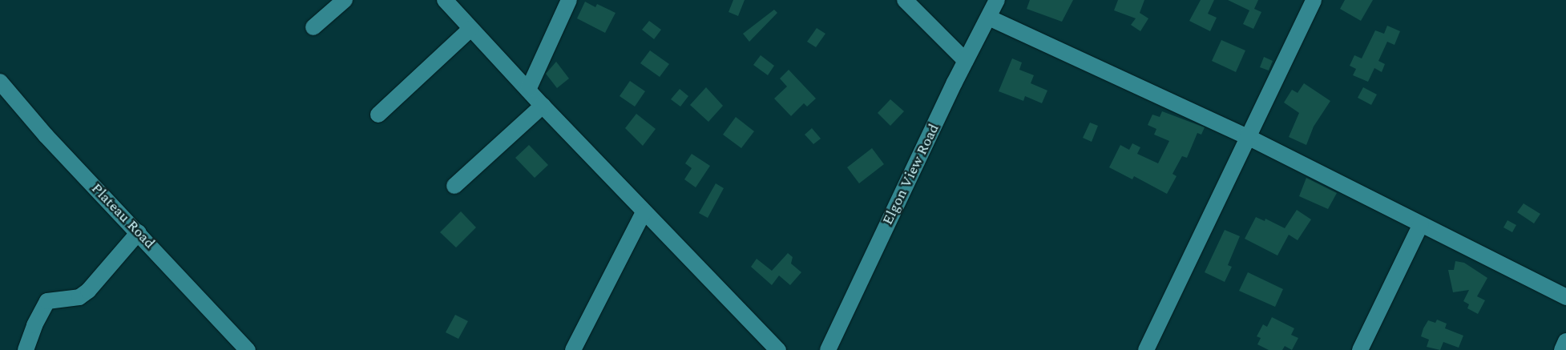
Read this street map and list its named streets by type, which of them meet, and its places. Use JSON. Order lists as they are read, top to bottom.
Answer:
{
  "streets": {
    "street": ["Elgon View Road", "Plateau Road"]
  }
}
